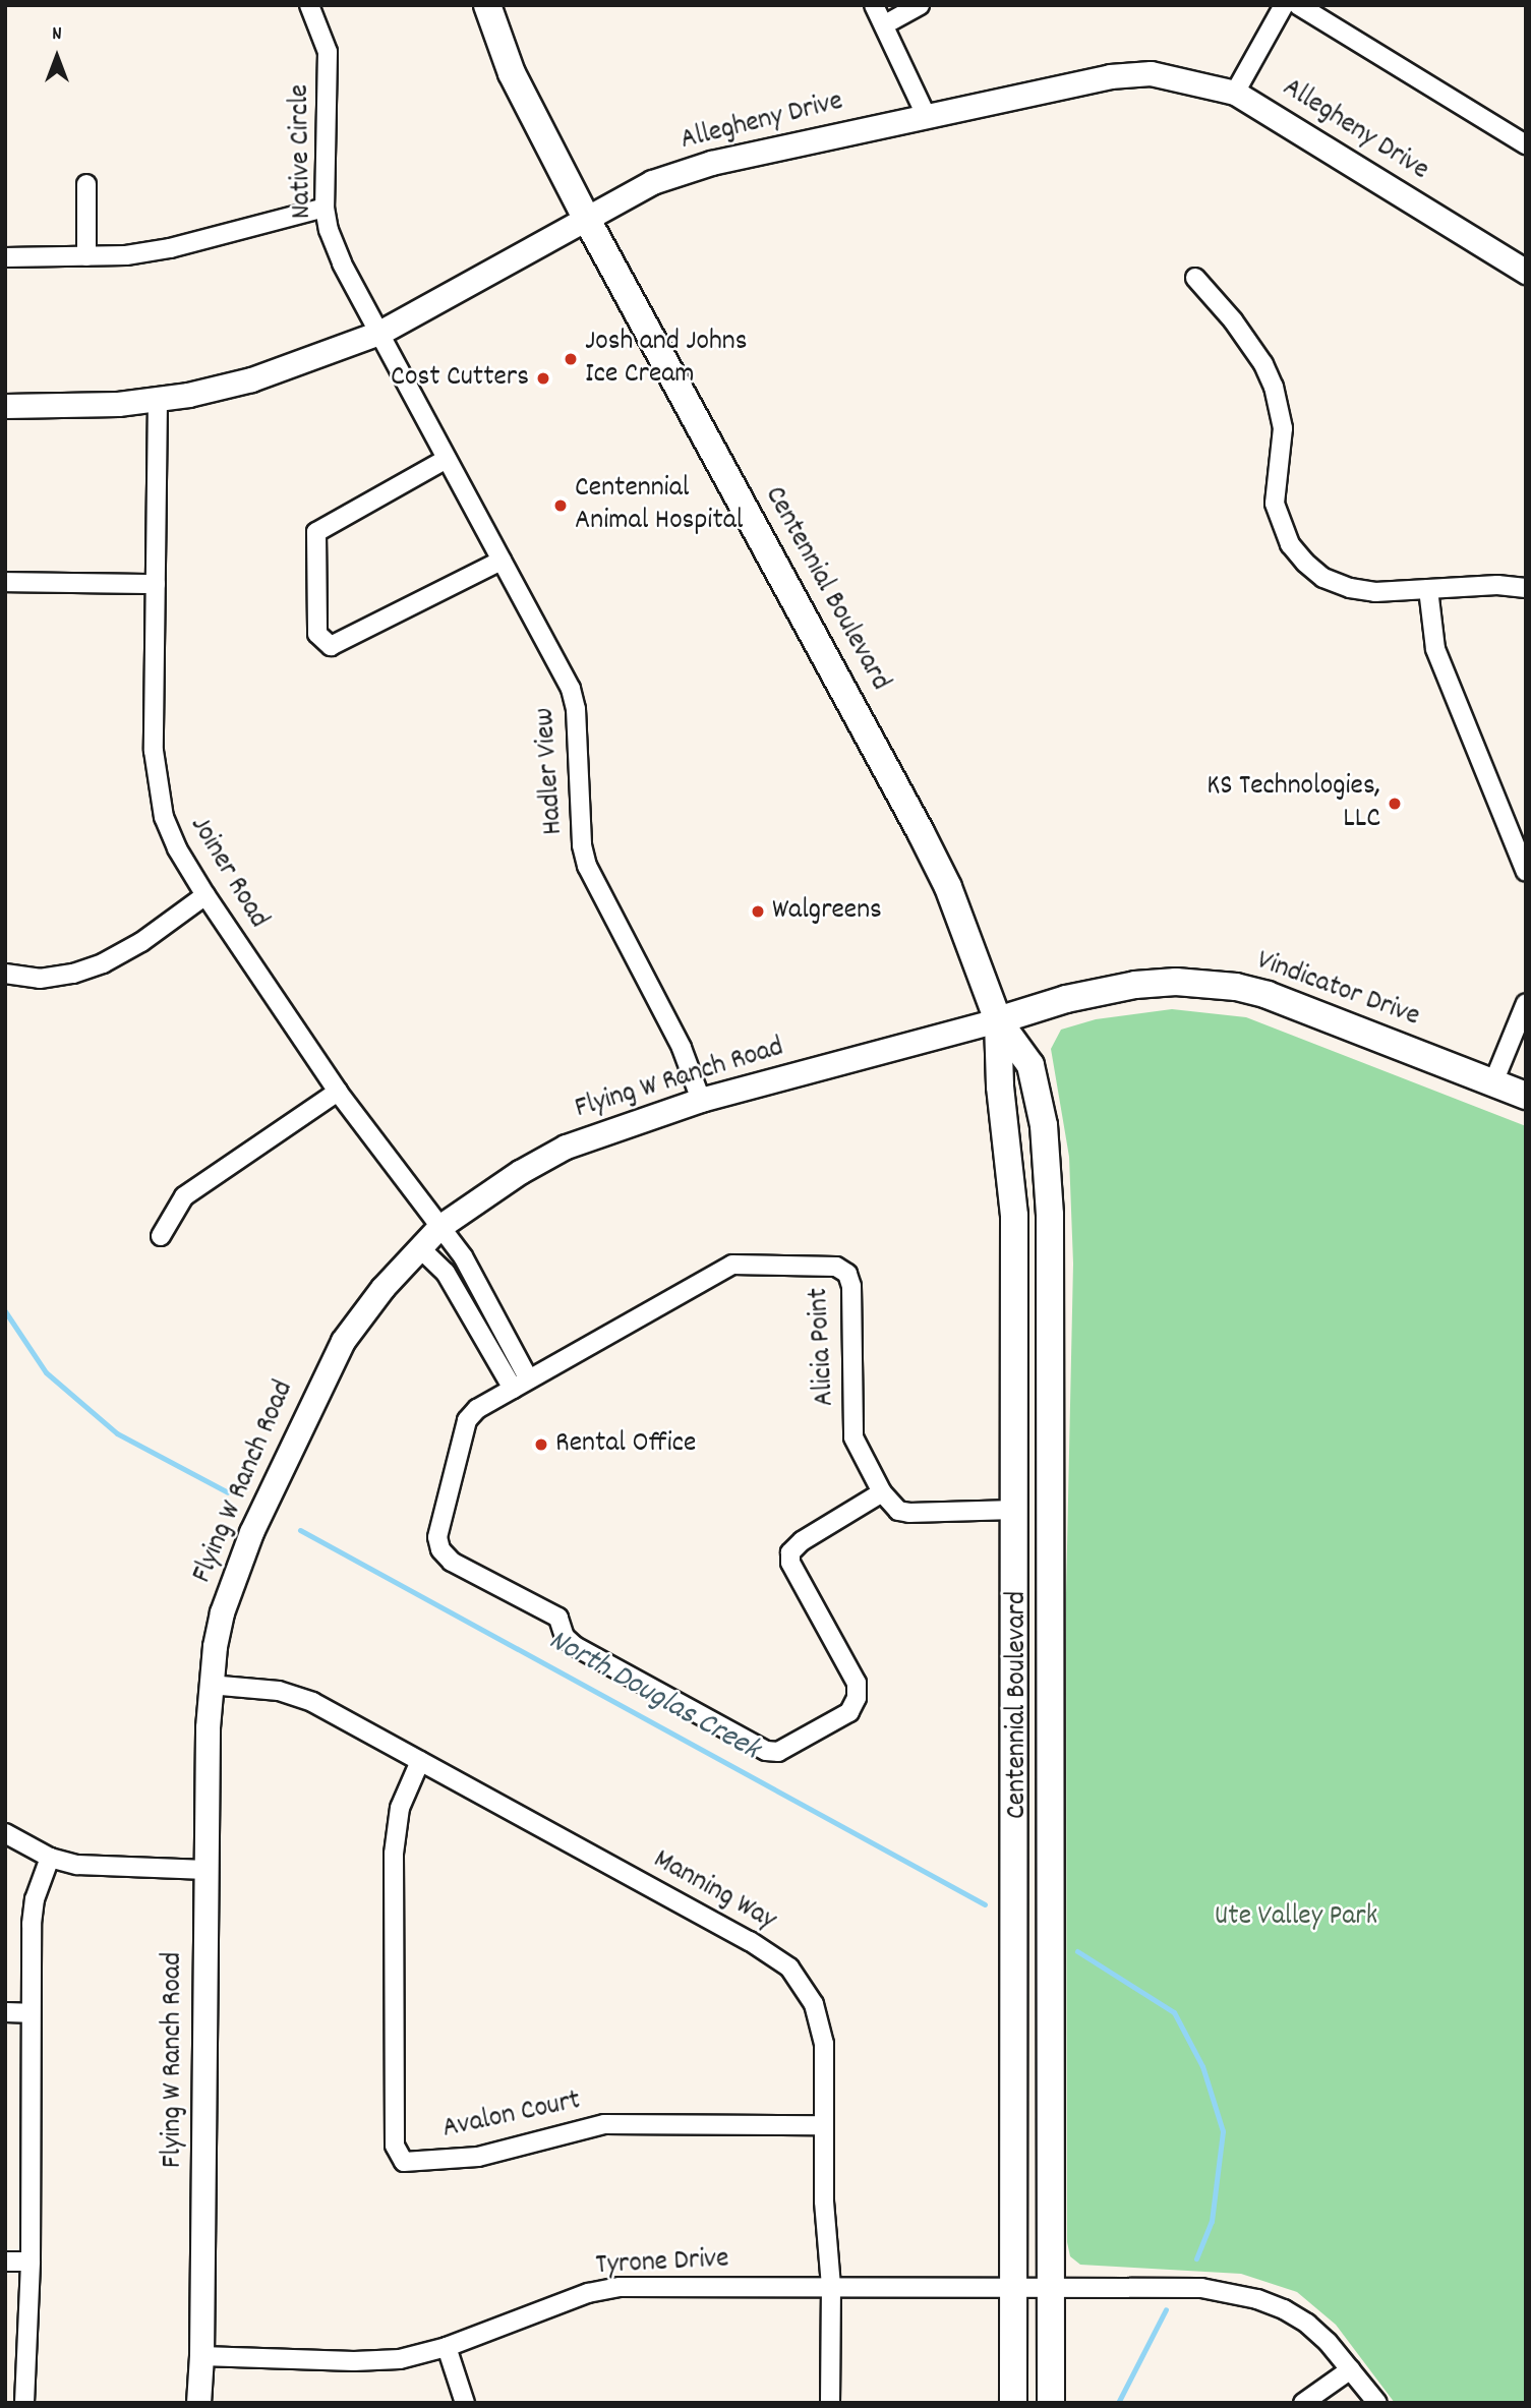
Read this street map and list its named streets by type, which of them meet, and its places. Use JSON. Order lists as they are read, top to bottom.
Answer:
{
  "streets": {
    "main road": ["Centennial Boulevard", "Vindicator Drive"],
    "street": [
      "Allegheny Drive",
      "Native Circle",
      "Hadler View",
      "Joiner Road",
      "Flying W Ranch Road",
      "Alicia Point",
      "Manning Way",
      "Avalon Court",
      "Tyrone Drive"
    ]
  },
  "crossings": [
    ["Allegheny Drive", "Native Circle"],
    ["Allegheny Drive", "Centennial Boulevard"],
    ["Allegheny Drive", "Hadler View"],
    ["Allegheny Drive", "Joiner Road"],
    ["Native Circle", "Hadler View"],
    ["Centennial Boulevard", "Vindicator Drive"],
    ["Centennial Boulevard", "Flying W Ranch Road"],
    ["Centennial Boulevard", "Alicia Point"],
    ["Centennial Boulevard", "Tyrone Drive"],
    ["Hadler View", "Flying W Ranch Road"],
    ["Joiner Road", "Flying W Ranch Road"],
    ["Joiner Road", "Alicia Point"],
    ["Vindicator Drive", "Flying W Ranch Road"],
    ["Flying W Ranch Road", "Manning Way"],
    ["Flying W Ranch Road", "Tyrone Drive"],
    ["Manning Way", "Avalon Court"],
    ["Manning Way", "Tyrone Drive"]
  ],
  "water": ["North Douglas Creek"],
  "parks": ["Ute Valley Park"],
  "places": [
    "Josh and Johns Ice Cream",
    "Cost Cutters",
    "Centennial Animal Hospital",
    "KS Technologies, LLC",
    "Walgreens",
    "Rental Office"
  ],
  "north": "top"
}
